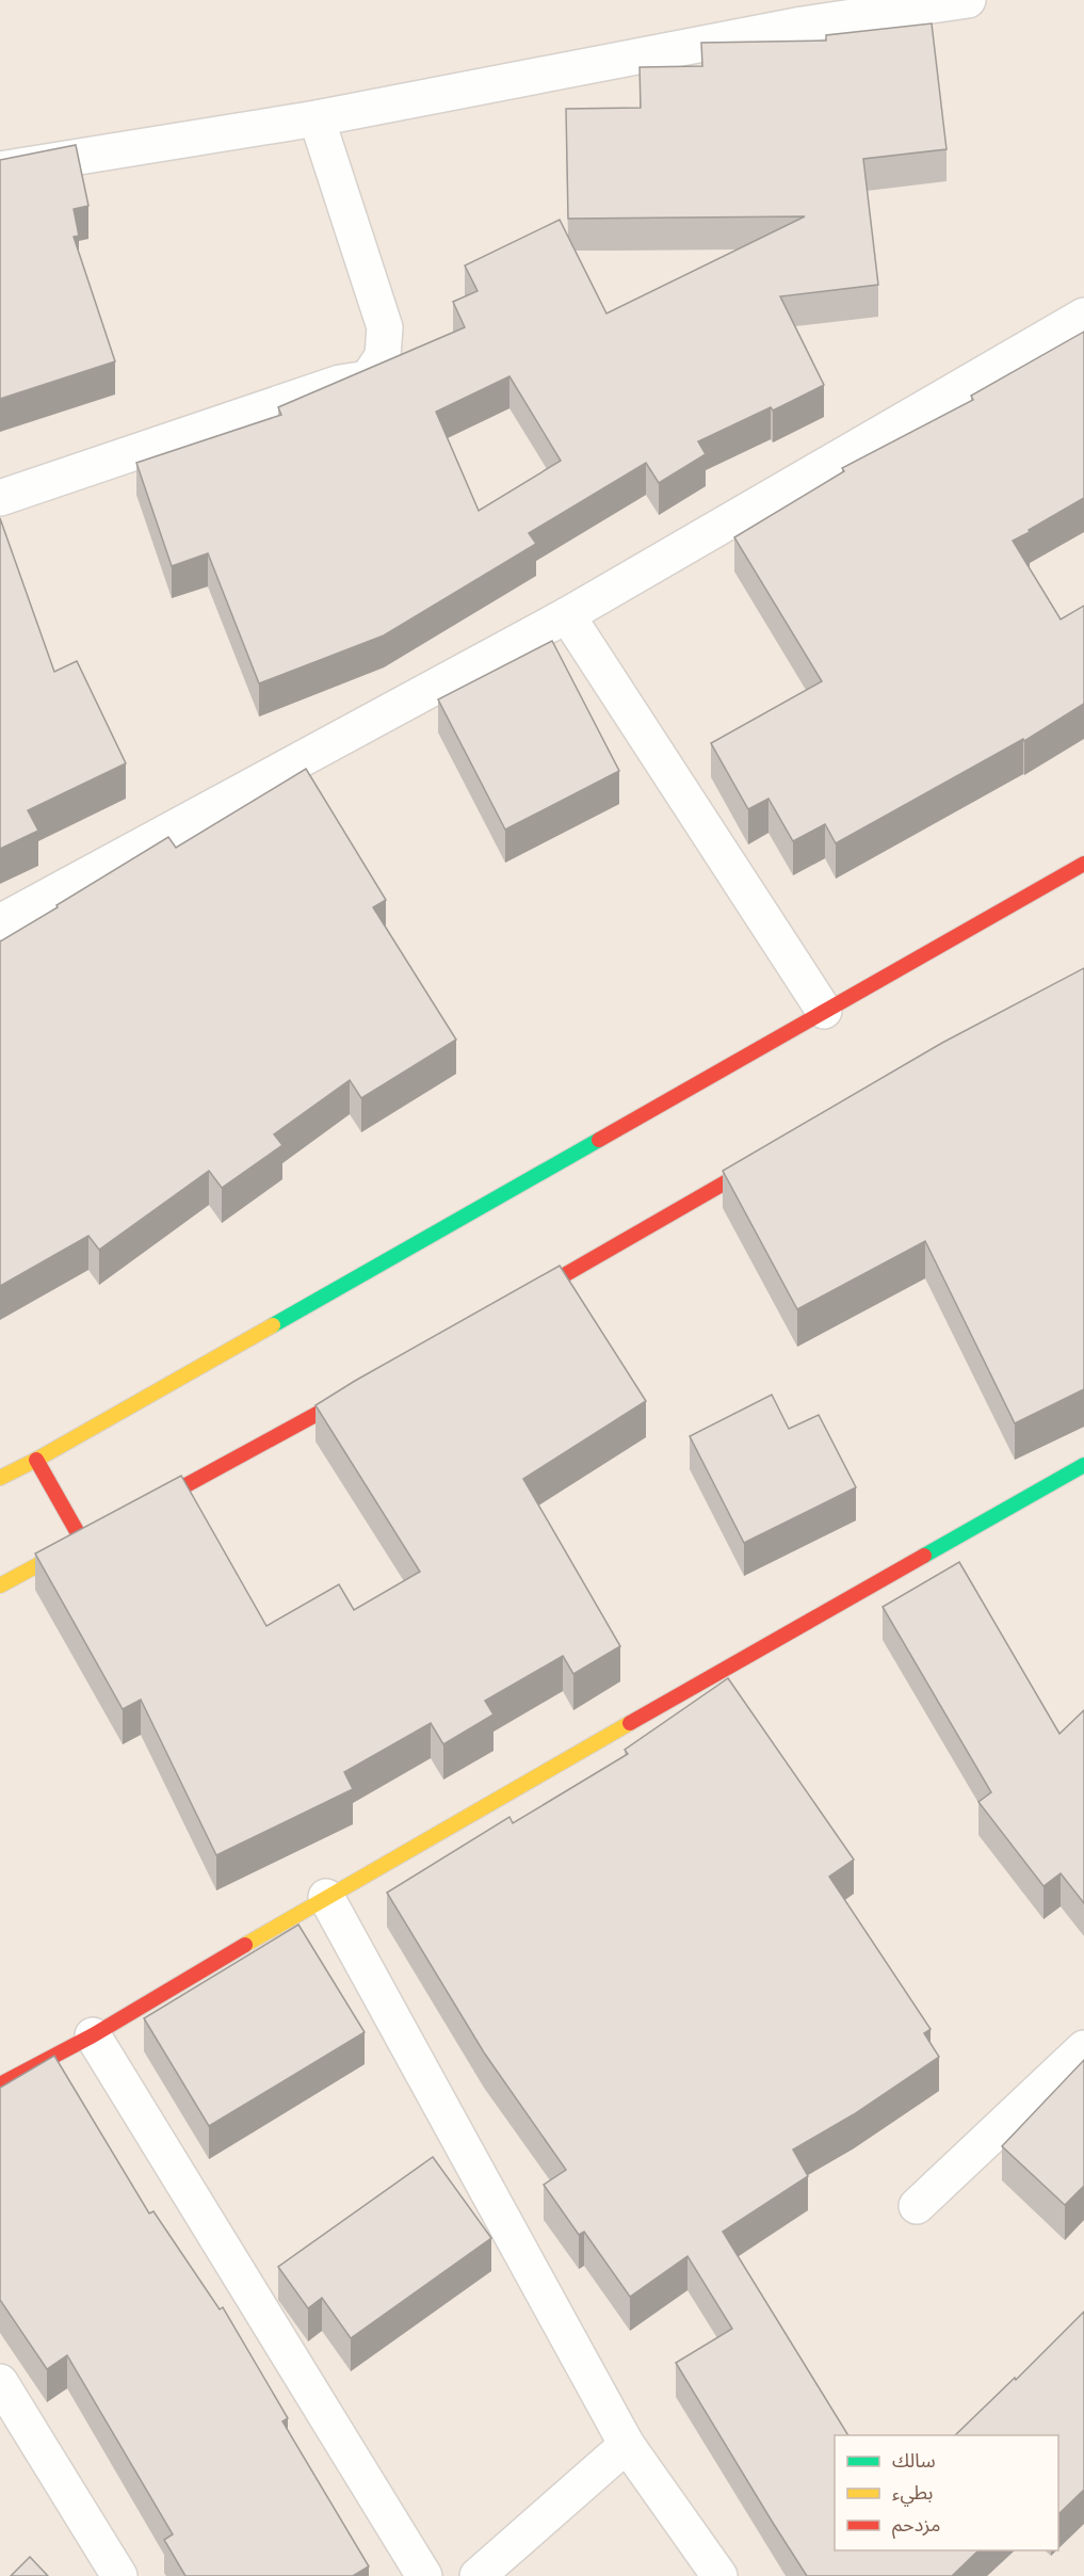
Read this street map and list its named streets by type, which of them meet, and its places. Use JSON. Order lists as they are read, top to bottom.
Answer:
{
  "legend": ["سالك", "بطيء", "مزدحم"]
}
